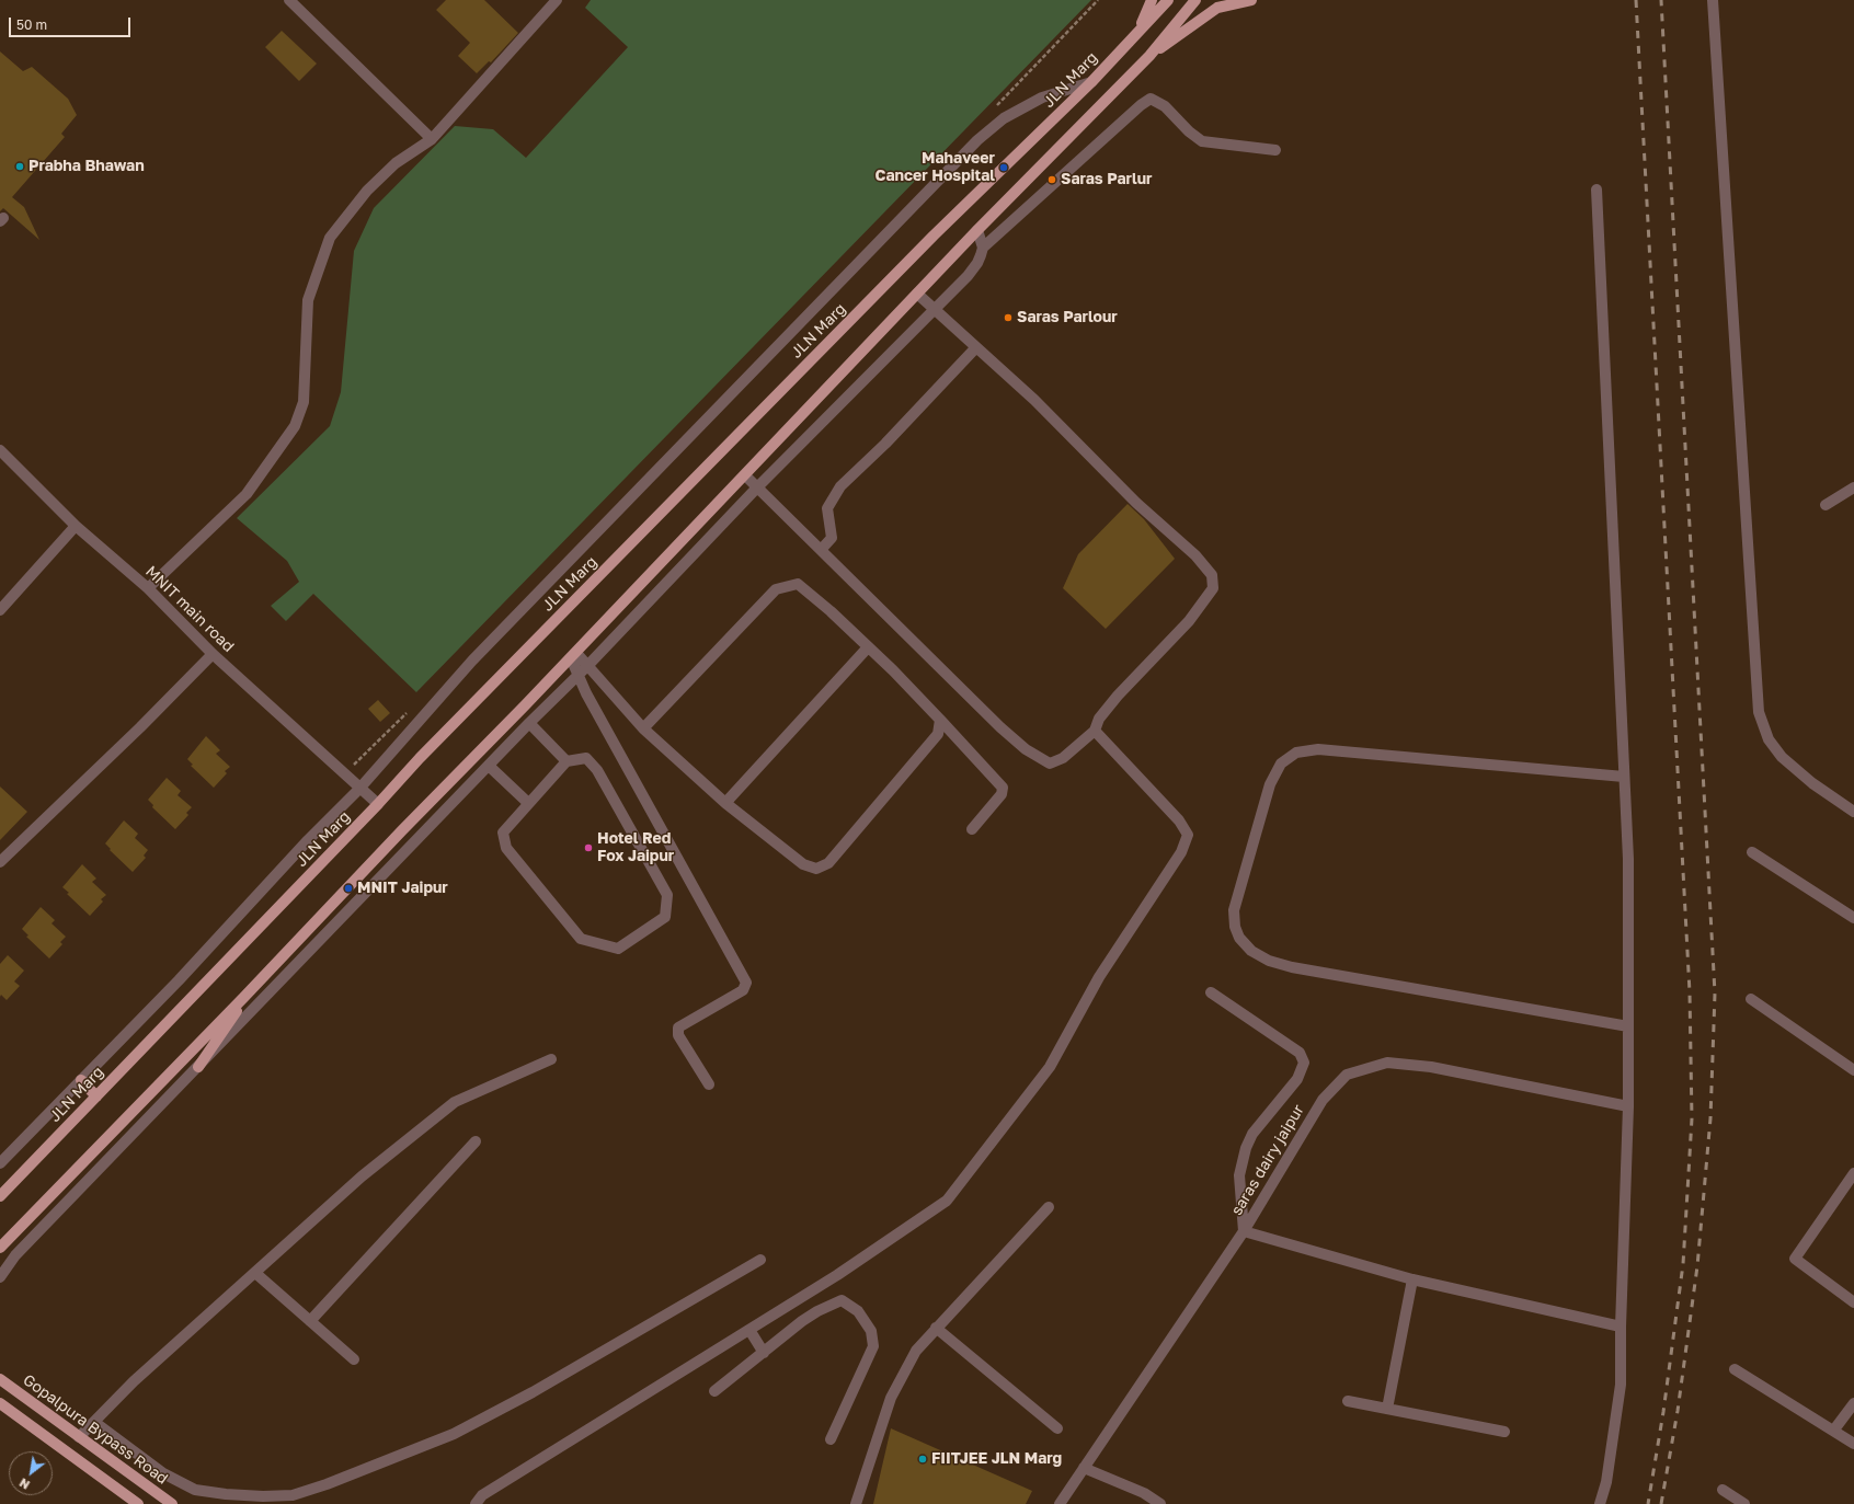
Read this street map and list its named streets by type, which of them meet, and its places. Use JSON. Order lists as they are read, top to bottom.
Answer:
{
  "streets": {
    "main road": ["JLN Marg", "Gopalpura Bypass Road"],
    "street": ["MNIT main road", "saras dairy jaipur"]
  },
  "crossings": [
    ["JLN Marg", "MNIT main road"]
  ],
  "places": [
    "Prabha Bhawan",
    "Mahaveer Cancer Hospital",
    "Saras Parlur",
    "Saras Parlour",
    "Hotel Red Fox Jaipur",
    "MNIT Jaipur",
    "FIITJEE JLN Marg"
  ],
  "scale_bar": "50 m",
  "north": "bottom left"
}
